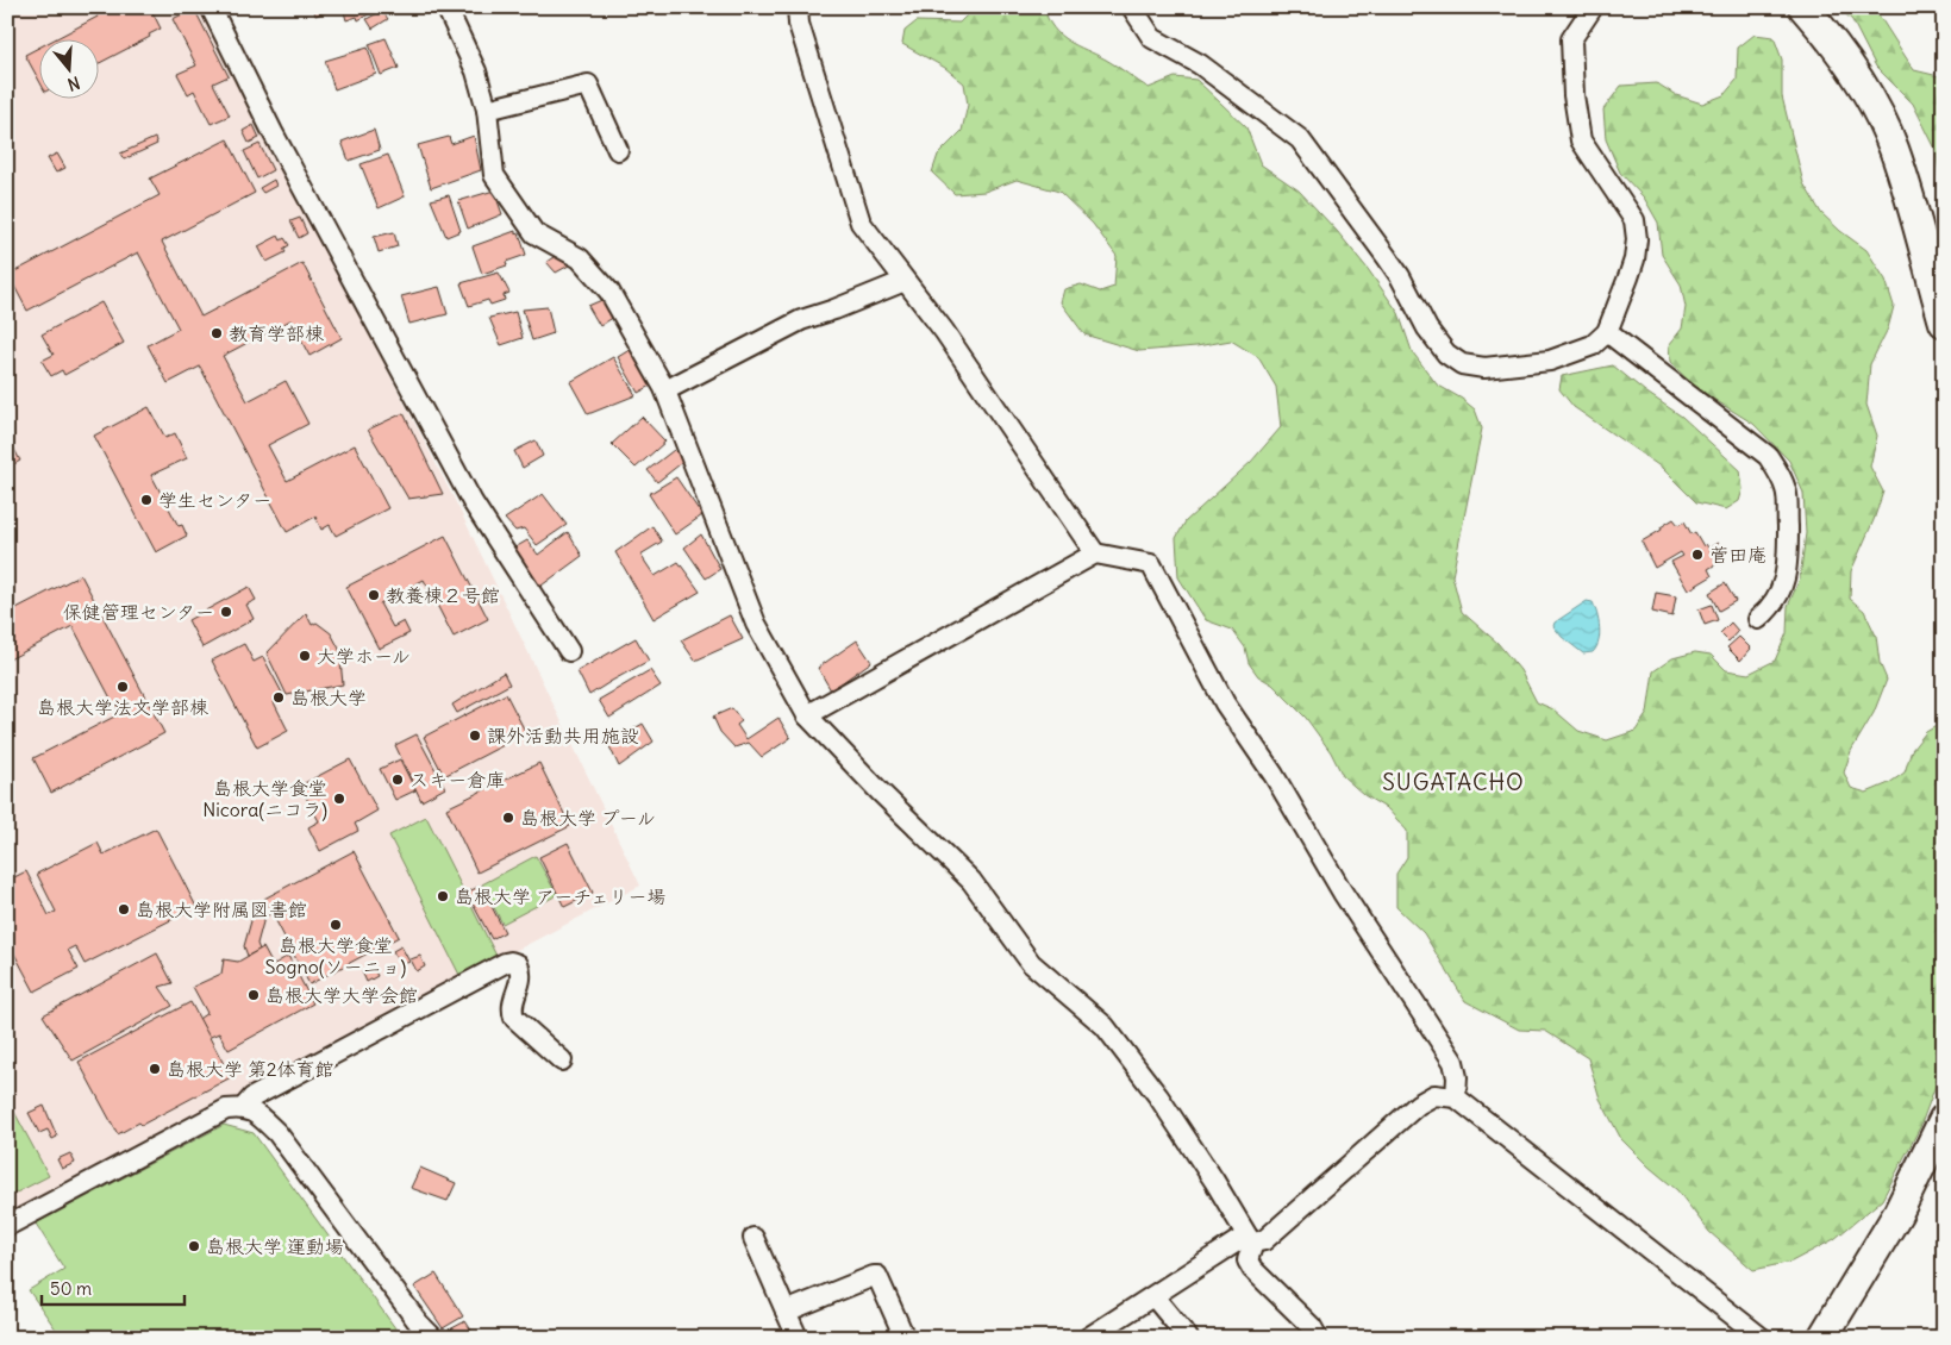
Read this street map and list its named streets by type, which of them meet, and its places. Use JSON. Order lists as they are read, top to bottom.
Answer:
{
  "districts": ["SUGATACHO"],
  "places": [
    "教育学部棟",
    "学生センター",
    "菅田庵",
    "教養棟２号館",
    "保健管理センター",
    "大学ホール",
    "島根大学法文学部棟",
    "島根大学",
    "課外活動共用施設",
    "スキー倉庫",
    "島根大学食堂 Nicora(ニコラ)",
    "島根大学 プール",
    "島根大学 アーチェリー場",
    "島根大学附属図書館",
    "島根大学食堂 Sogno(ソーニョ)",
    "島根大学大学会館",
    "島根大学 第2体育館",
    "島根大学 運動場"
  ],
  "scale_bar": "50 m",
  "north": "bottom"
}
